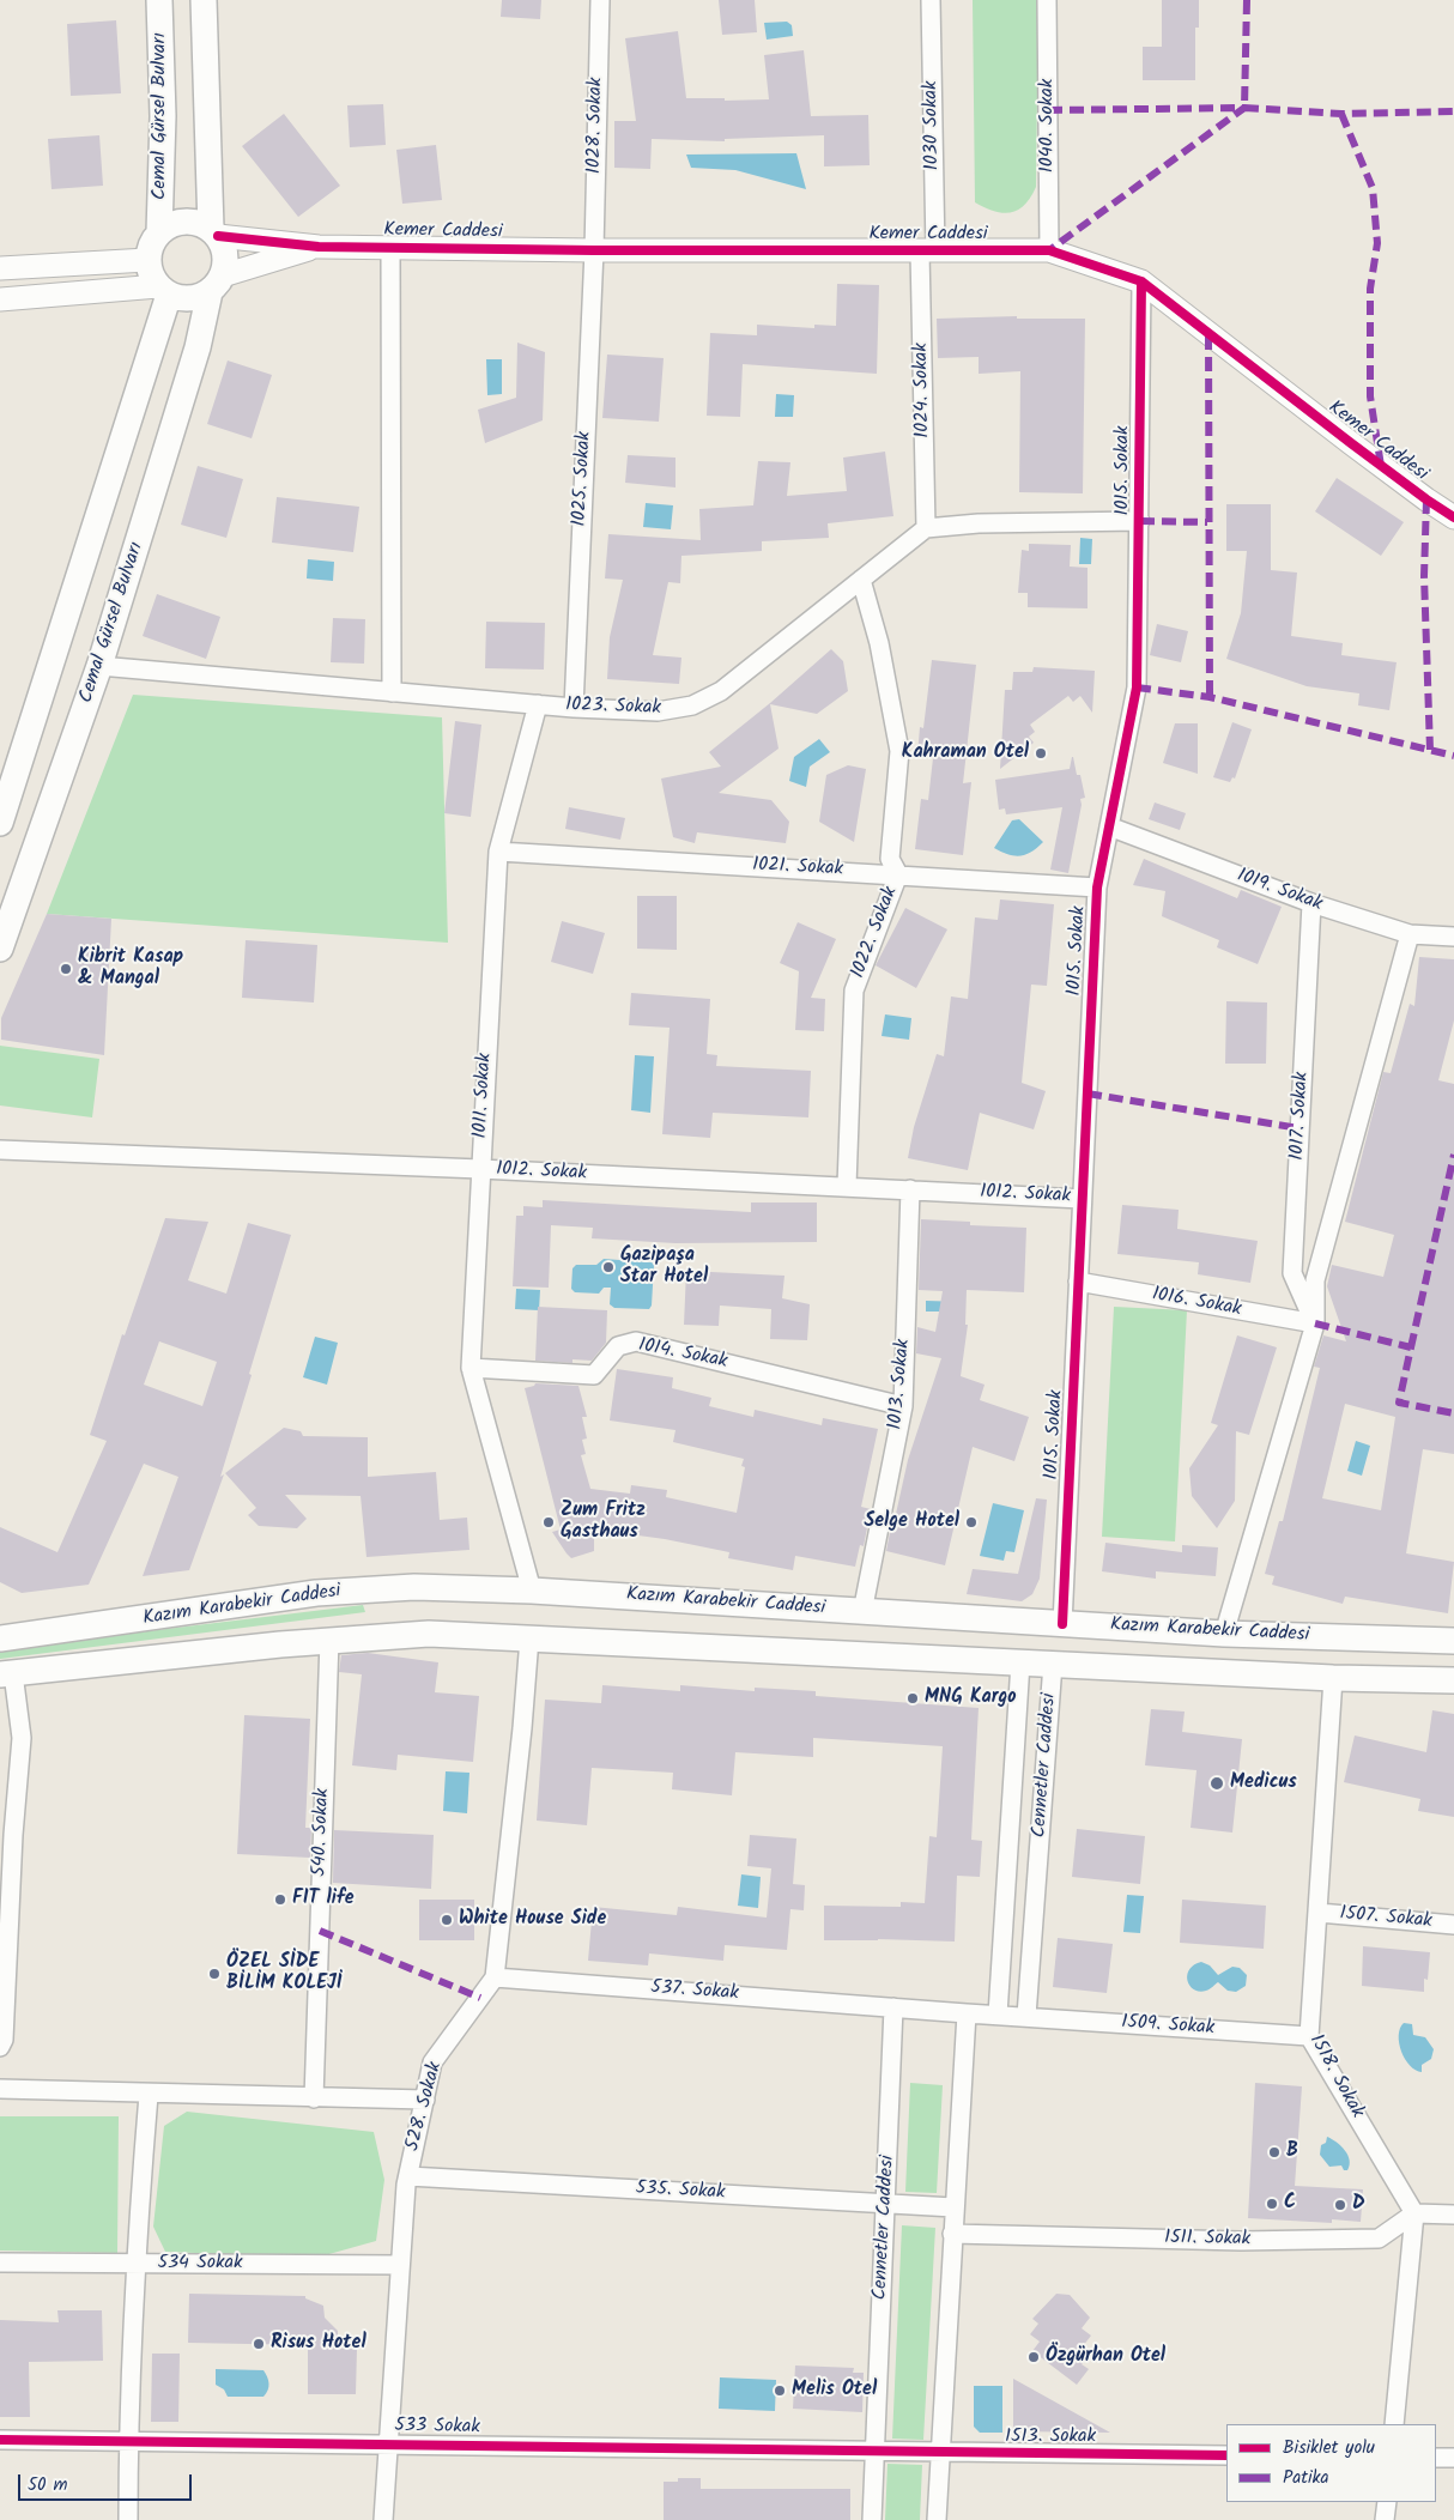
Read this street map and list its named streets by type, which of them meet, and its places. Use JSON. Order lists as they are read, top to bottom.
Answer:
{
  "streets": {
    "main road": ["Cemal Gürsel Bulvarı", "Kazım Karabekir Caddesi"],
    "street": [
      "1028. Sokak",
      "1030 Sokak",
      "1040. Sokak",
      "Kemer Caddesi",
      "1024. Sokak",
      "1015. Sokak",
      "1025. Sokak",
      "1023. Sokak",
      "1021. Sokak",
      "1019. Sokak",
      "1022. Sokak",
      "1011. Sokak",
      "1017. Sokak",
      "1012. Sokak",
      "1016. Sokak",
      "1014. Sokak",
      "1013. Sokak",
      "Cennetler Caddesi",
      "540. Sokak",
      "1507. Sokak",
      "537. Sokak",
      "1509. Sokak",
      "1518. Sokak",
      "528. Sokak",
      "535. Sokak",
      "1511. Sokak",
      "534 Sokak",
      "533 Sokak",
      "1513. Sokak"
    ]
  },
  "crossings": [
    ["Cemal Gürsel Bulvarı", "1023. Sokak"],
    ["1028. Sokak", "Kemer Caddesi"],
    ["1028. Sokak", "1025. Sokak"],
    ["1030 Sokak", "Kemer Caddesi"],
    ["1030 Sokak", "1024. Sokak"],
    ["1040. Sokak", "Kemer Caddesi"],
    ["Kemer Caddesi", "1024. Sokak"],
    ["Kemer Caddesi", "1015. Sokak"],
    ["Kemer Caddesi", "1025. Sokak"],
    ["1024. Sokak", "1023. Sokak"],
    ["1015. Sokak", "1021. Sokak"],
    ["1015. Sokak", "1019. Sokak"],
    ["1015. Sokak", "1012. Sokak"],
    ["1015. Sokak", "1016. Sokak"],
    ["1015. Sokak", "Kazım Karabekir Caddesi"],
    ["1025. Sokak", "1023. Sokak"],
    ["1023. Sokak", "1022. Sokak"],
    ["1023. Sokak", "1011. Sokak"],
    ["1021. Sokak", "1022. Sokak"],
    ["1021. Sokak", "1011. Sokak"],
    ["1019. Sokak", "1017. Sokak"],
    ["1022. Sokak", "1012. Sokak"],
    ["1011. Sokak", "1012. Sokak"],
    ["1011. Sokak", "1014. Sokak"],
    ["1011. Sokak", "Kazım Karabekir Caddesi"],
    ["1017. Sokak", "1016. Sokak"],
    ["1012. Sokak", "1013. Sokak"],
    ["1014. Sokak", "1013. Sokak"],
    ["1013. Sokak", "Kazım Karabekir Caddesi"],
    ["Kazım Karabekir Caddesi", "Cennetler Caddesi"],
    ["Kazım Karabekir Caddesi", "540. Sokak"],
    ["Kazım Karabekir Caddesi", "1518. Sokak"],
    ["Kazım Karabekir Caddesi", "528. Sokak"],
    ["Cennetler Caddesi", "537. Sokak"],
    ["Cennetler Caddesi", "1509. Sokak"],
    ["Cennetler Caddesi", "535. Sokak"],
    ["Cennetler Caddesi", "533 Sokak"],
    ["Cennetler Caddesi", "1513. Sokak"],
    ["1507. Sokak", "1518. Sokak"],
    ["537. Sokak", "528. Sokak"],
    ["1509. Sokak", "1518. Sokak"],
    ["1518. Sokak", "1511. Sokak"],
    ["528. Sokak", "535. Sokak"],
    ["528. Sokak", "534 Sokak"],
    ["528. Sokak", "533 Sokak"],
    ["533 Sokak", "1513. Sokak"]
  ],
  "places": [
    "Kahraman Otel",
    "Kibrit Kasap & Mangal",
    "Gazipaşa Star Hotel",
    "Zum Fritz Gasthaus",
    "Selge Hotel",
    "MNG Kargo",
    "Medicus",
    "FIT life",
    "White House Side",
    "ÖZEL SİDE BİLİM KOLEJİ",
    "B",
    "C",
    "D",
    "Risus Hotel",
    "Özgürhan Otel",
    "Melis Otel"
  ],
  "legend": ["Bisiklet yolu", "Patika"],
  "scale_bar": "50 m"
}
